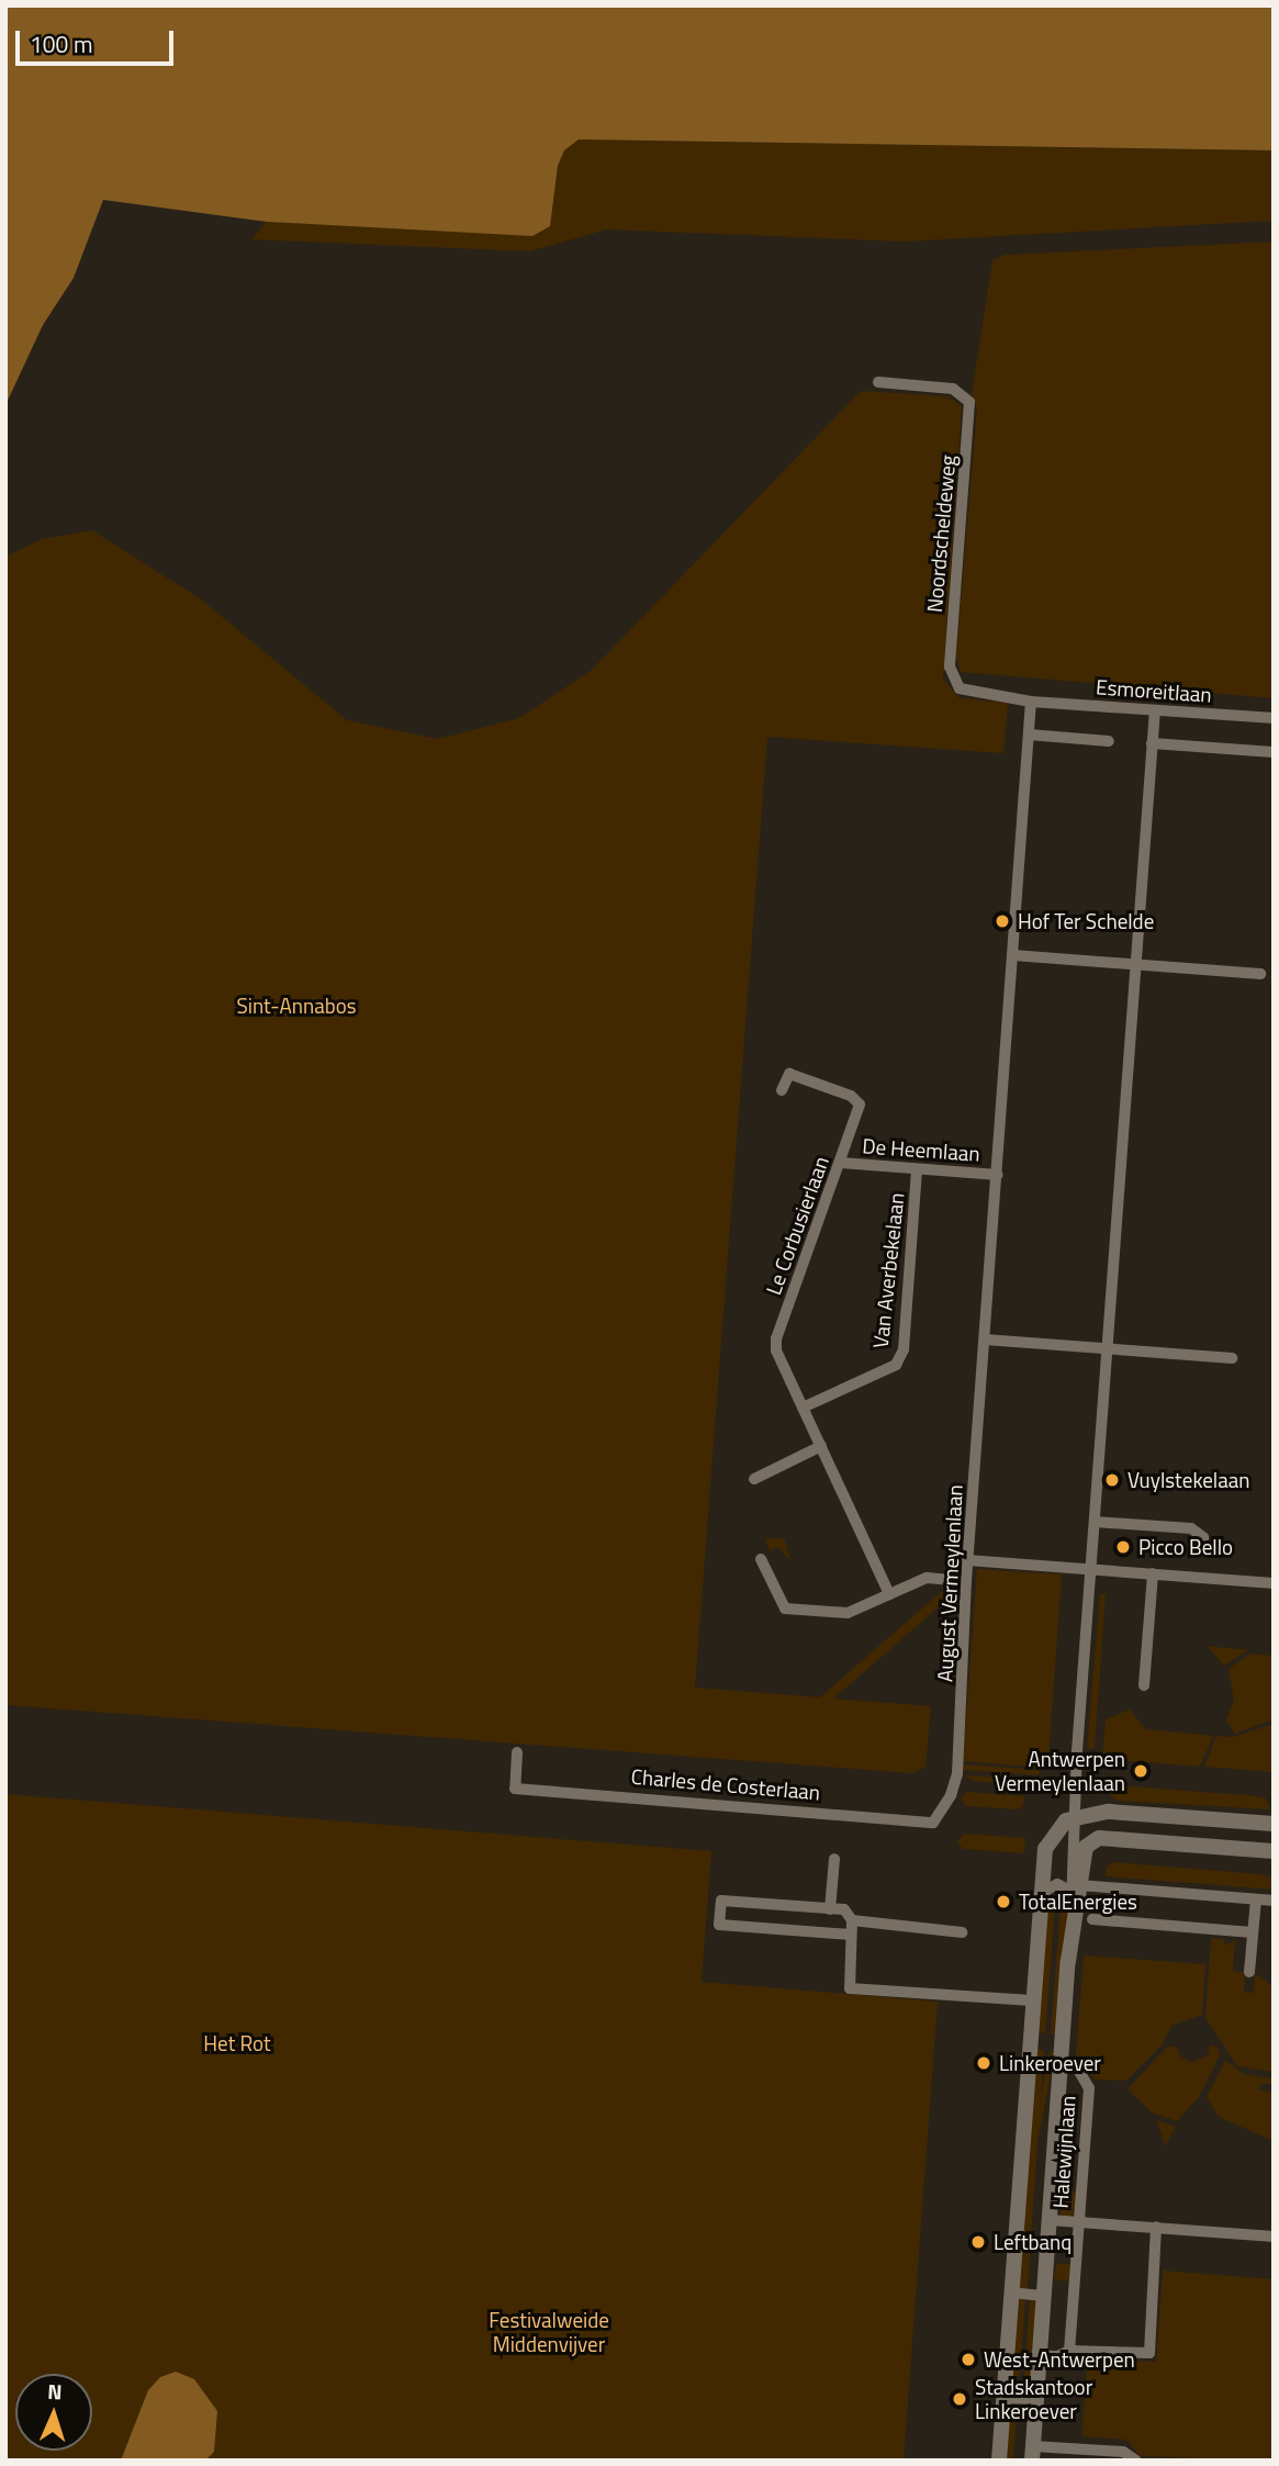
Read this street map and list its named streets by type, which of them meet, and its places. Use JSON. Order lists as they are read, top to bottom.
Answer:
{
  "streets": {
    "main road": ["Halewijnlaan"],
    "street": [
      "Noordscheldeweg",
      "Esmoreitlaan",
      "De Heemlaan",
      "Le Corbusierlaan",
      "Van Averbekelaan",
      "August Vermeylenlaan",
      "Charles de Costerlaan"
    ]
  },
  "crossings": [
    ["Noordscheldeweg", "Esmoreitlaan"],
    ["Noordscheldeweg", "August Vermeylenlaan"],
    ["Esmoreitlaan", "August Vermeylenlaan"],
    ["De Heemlaan", "Le Corbusierlaan"],
    ["De Heemlaan", "Van Averbekelaan"],
    ["De Heemlaan", "August Vermeylenlaan"],
    ["Le Corbusierlaan", "Van Averbekelaan"],
    ["August Vermeylenlaan", "Charles de Costerlaan"]
  ],
  "parks": ["Sint-Annabos", "Het Rot", "Festivalweide Middenvijver"],
  "places": [
    "Hof Ter Schelde",
    "Vuylstekelaan",
    "Picco Bello",
    "Antwerpen Vermeylenlaan",
    "TotalEnergies",
    "Linkeroever",
    "Leftbanq",
    "West-Antwerpen",
    "Stadskantoor Linkeroever"
  ],
  "scale_bar": "100 m",
  "north": "top"
}
